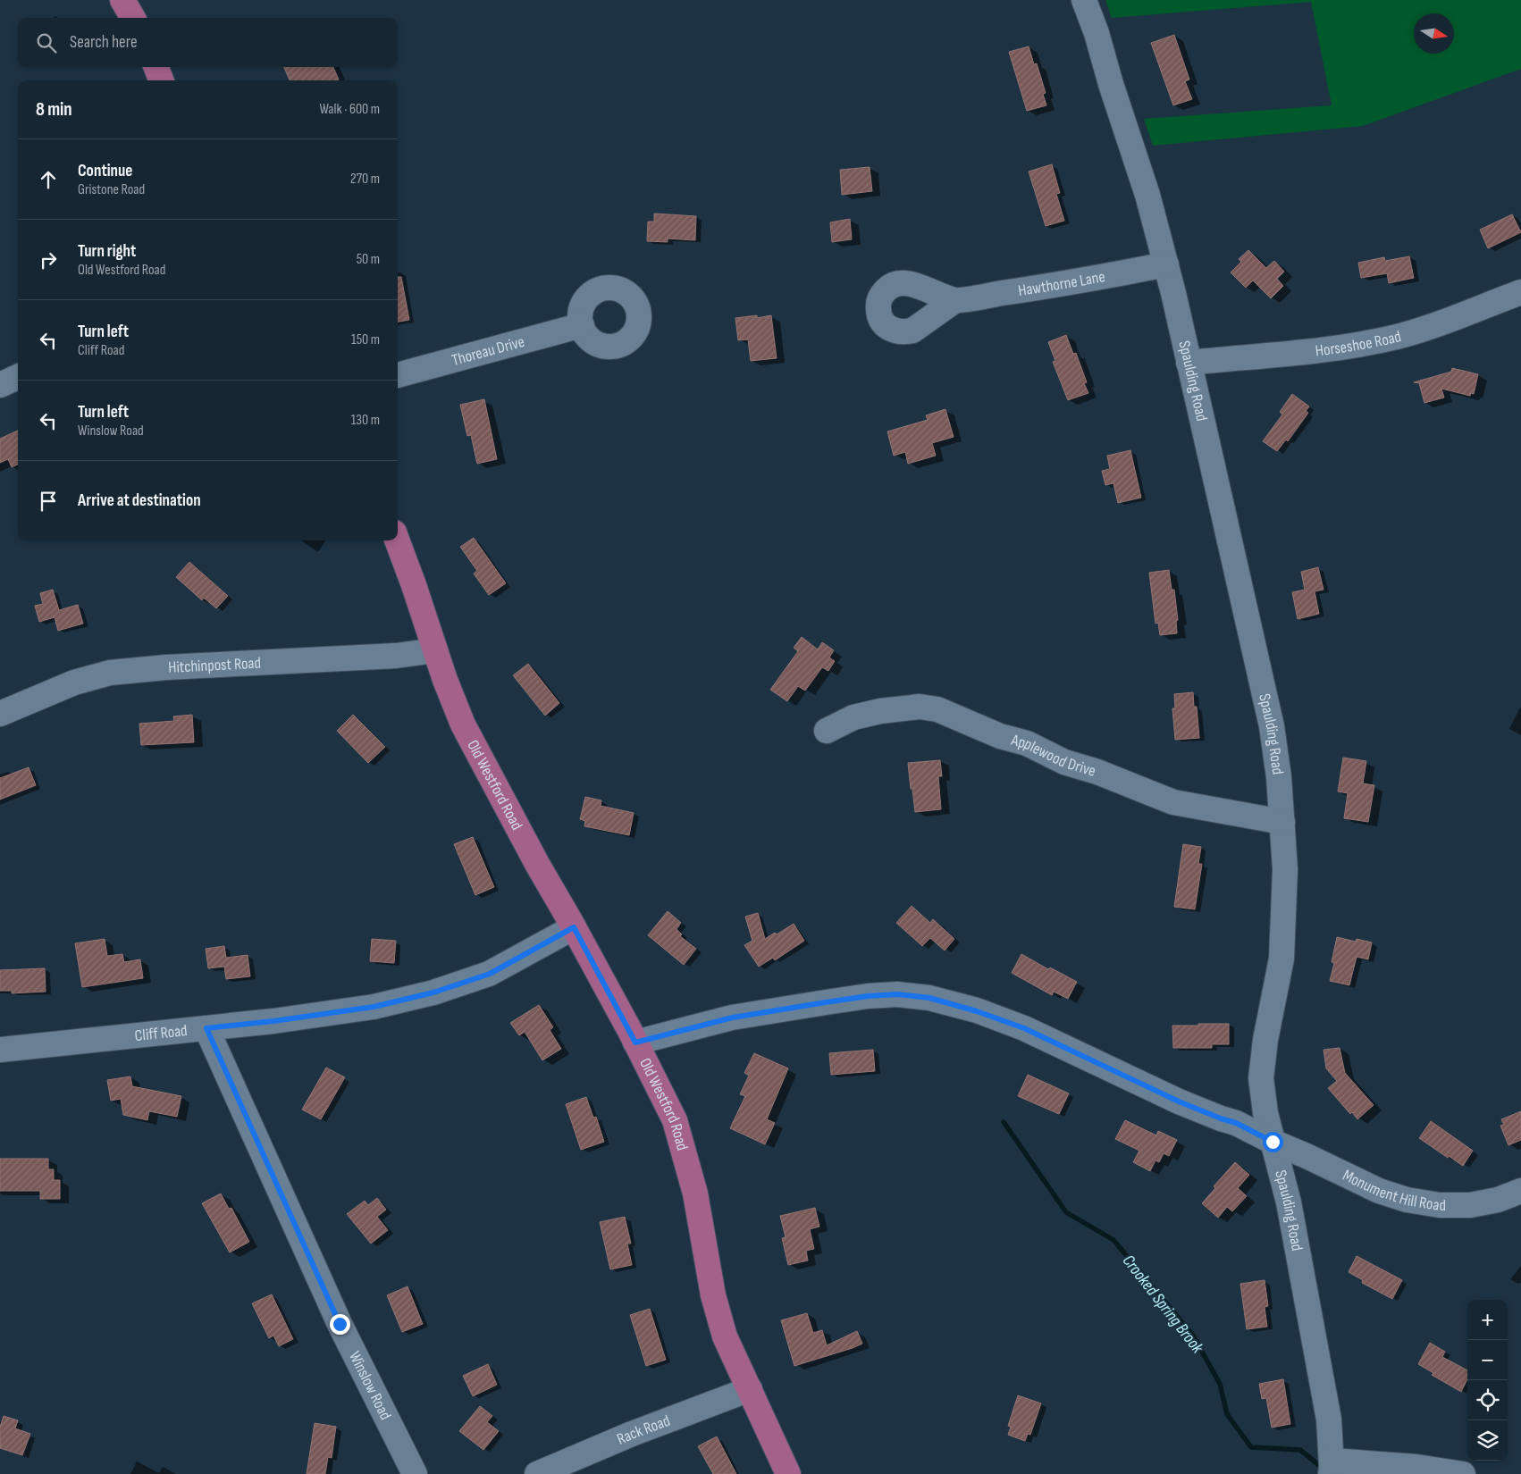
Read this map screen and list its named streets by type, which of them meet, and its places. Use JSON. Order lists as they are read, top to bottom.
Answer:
{
  "streets": {
    "main road": ["Old Westford Road"],
    "street": [
      "Hawthorne Lane",
      "Horseshoe Road",
      "Thoreau Drive",
      "Spaulding Road",
      "Hitchinpost Road",
      "Applewood Drive",
      "Cliff Road",
      "Monument Hill Road",
      "Winslow Road",
      "Rack Road"
    ]
  },
  "crossings": [
    ["Hawthorne Lane", "Spaulding Road"],
    ["Horseshoe Road", "Spaulding Road"],
    ["Spaulding Road", "Applewood Drive"],
    ["Spaulding Road", "Monument Hill Road"],
    ["Hitchinpost Road", "Old Westford Road"],
    ["Old Westford Road", "Cliff Road"],
    ["Old Westford Road", "Monument Hill Road"],
    ["Old Westford Road", "Rack Road"],
    ["Cliff Road", "Winslow Road"]
  ],
  "water": ["Crooked Spring Brook"],
  "north": "right",
  "page": {
    "search": "Search here",
    "heading": ["8 min", "Walk · 600 m"],
    "list": [
      ["Continue", "Gristone Road", "270 m"],
      ["Turn right", "Old Westford Road", "50 m"],
      ["Turn left", "Cliff Road", "150 m"],
      ["Turn left", "Winslow Road", "130 m"],
      "Arrive at destination"
    ],
    "map_buttons": ["+", "−"]
  }
}
